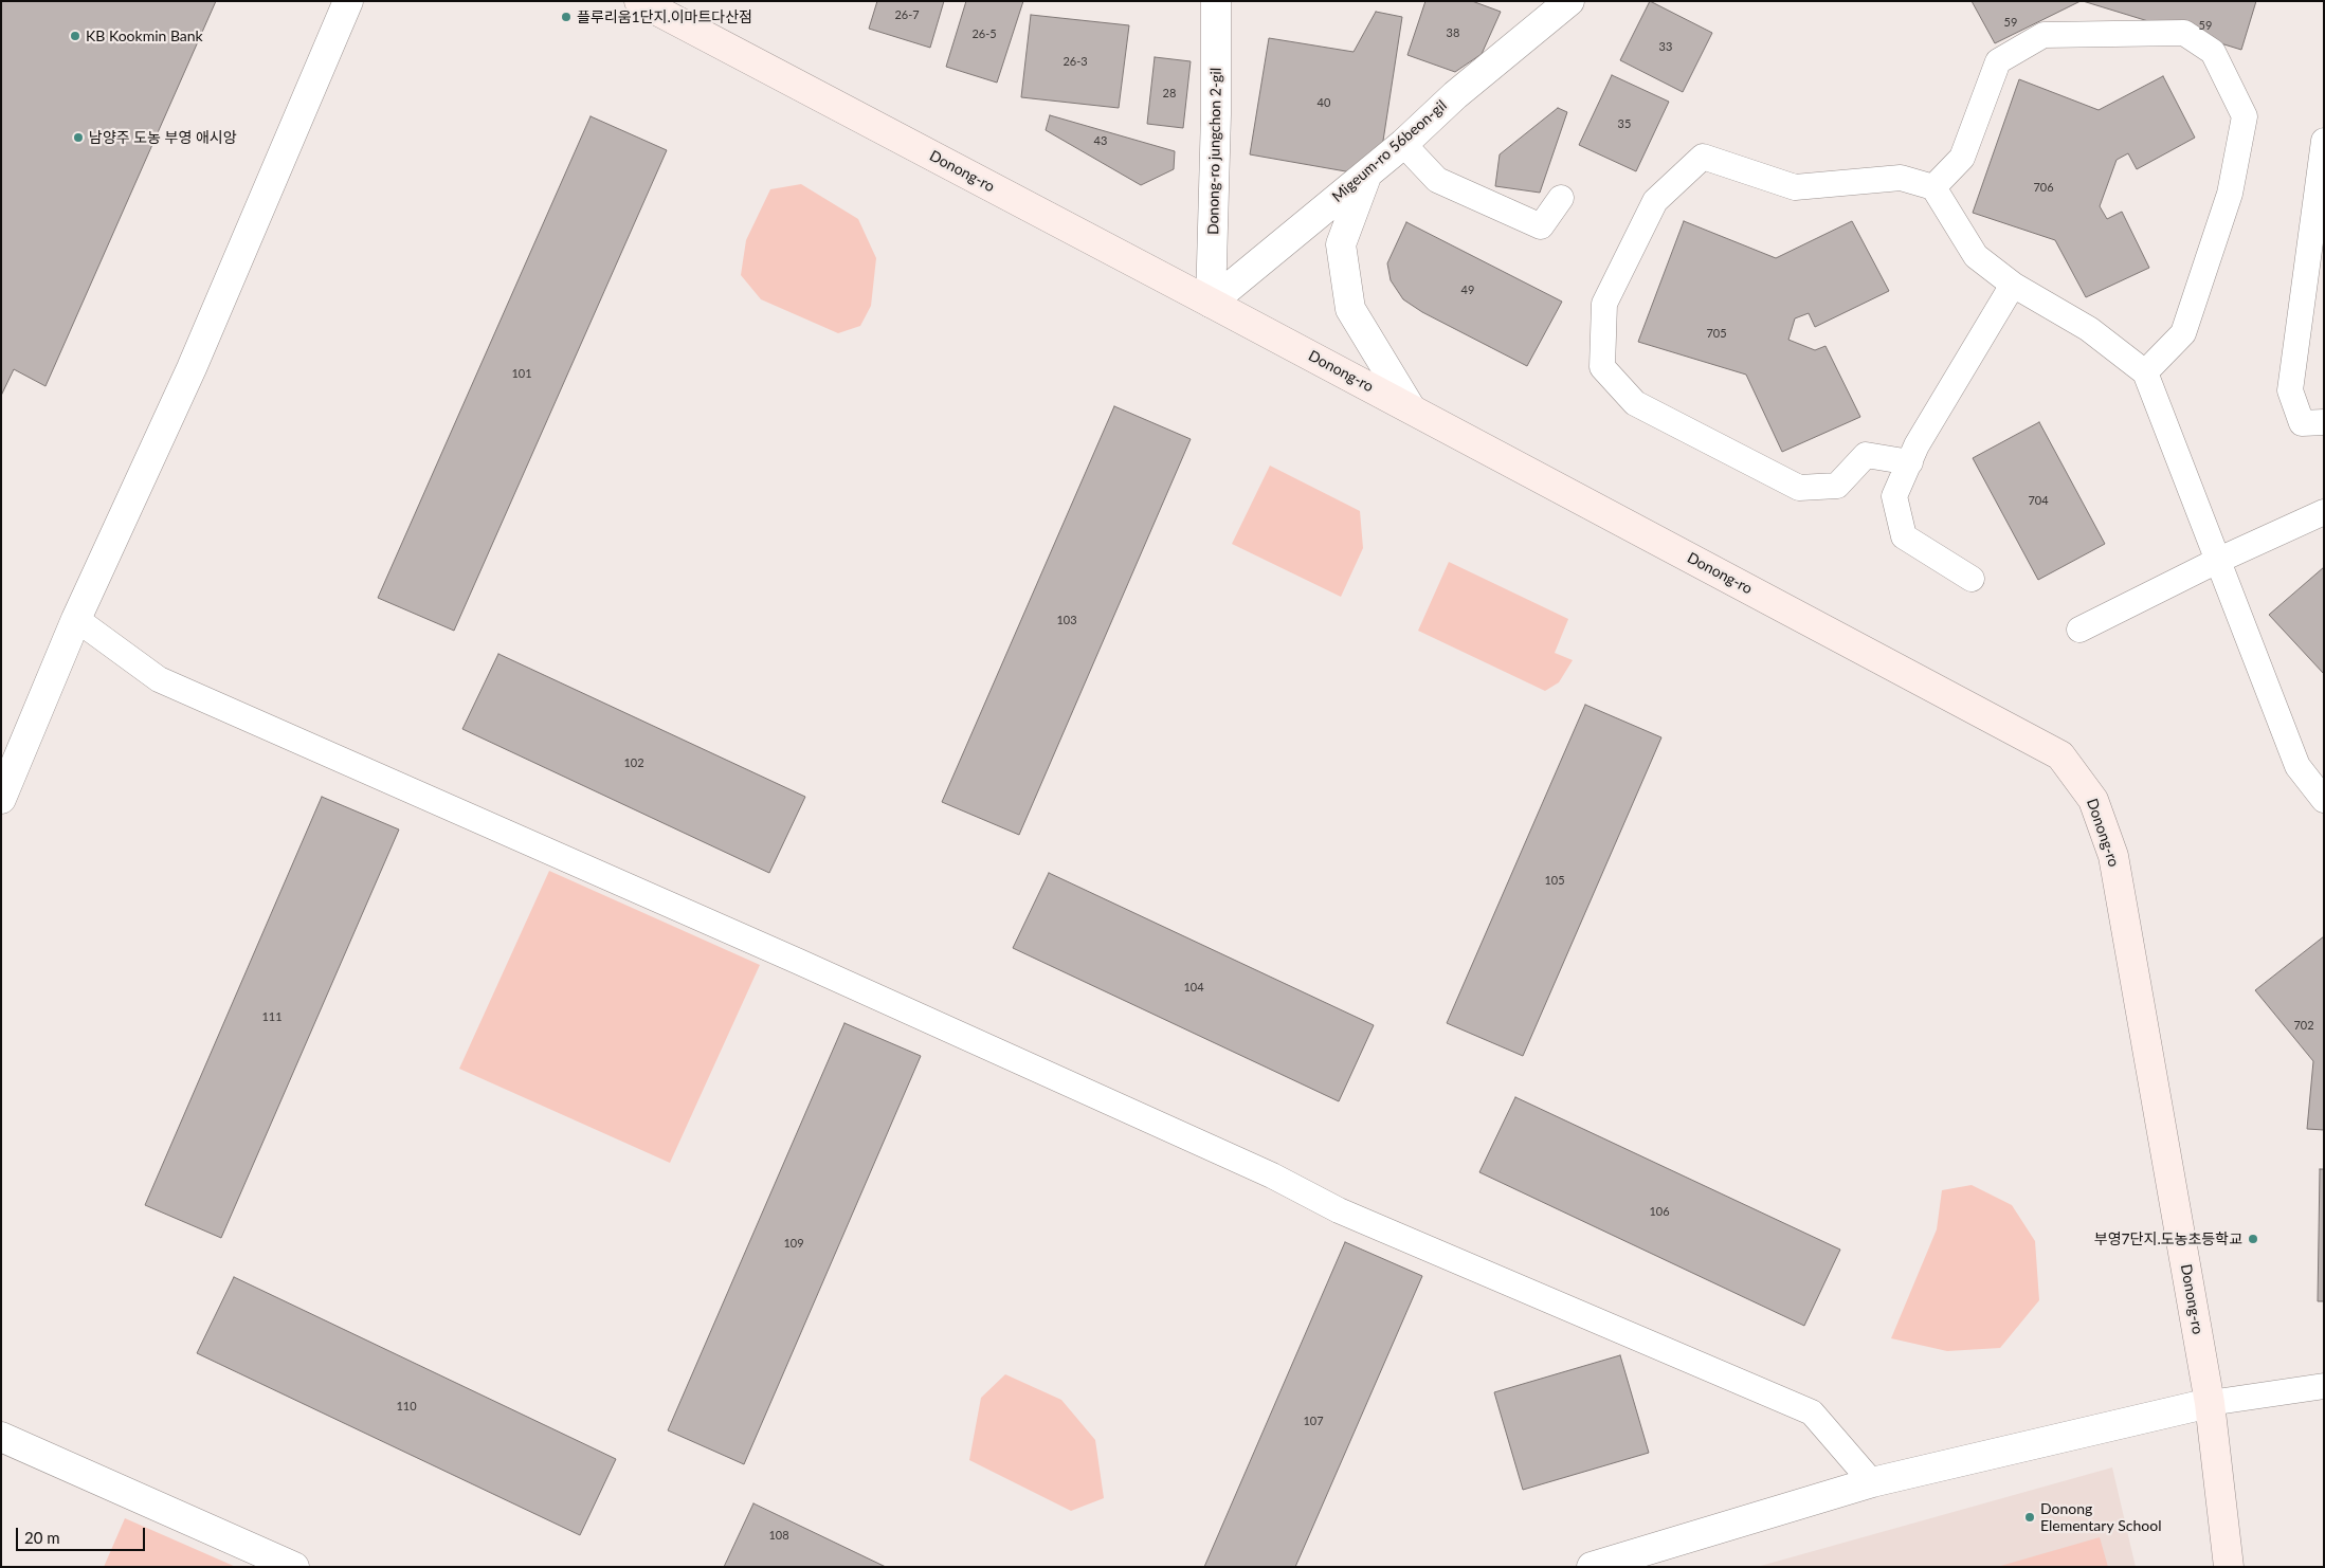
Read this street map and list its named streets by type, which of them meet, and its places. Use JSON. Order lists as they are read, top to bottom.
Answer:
{
  "streets": {
    "street": ["Donong-ro jungchon 2-gil", "Migeum-ro 56beon-gil", "Donong-ro"]
  },
  "crossings": [
    ["Donong-ro jungchon 2-gil", "Migeum-ro 56beon-gil"],
    ["Donong-ro jungchon 2-gil", "Donong-ro"],
    ["Migeum-ro 56beon-gil", "Donong-ro"]
  ],
  "places": [
    "플루리움1단지.이마트다산점",
    "KB Kookmin Bank",
    "남양주 도농 부영 애시앙",
    "부영7단지.도농초등학교",
    "Donong Elementary School"
  ],
  "house_numbers": [
    "26-7",
    "59",
    "59",
    "38",
    "26-5",
    "33",
    "26-3",
    "28",
    "40",
    "35",
    "43",
    "706",
    "49",
    "705",
    "101",
    "704",
    "103",
    "102",
    "105",
    "104",
    "111",
    "702",
    "106",
    "109",
    "110",
    "107",
    "108"
  ],
  "scale_bar": "20 m"
}
